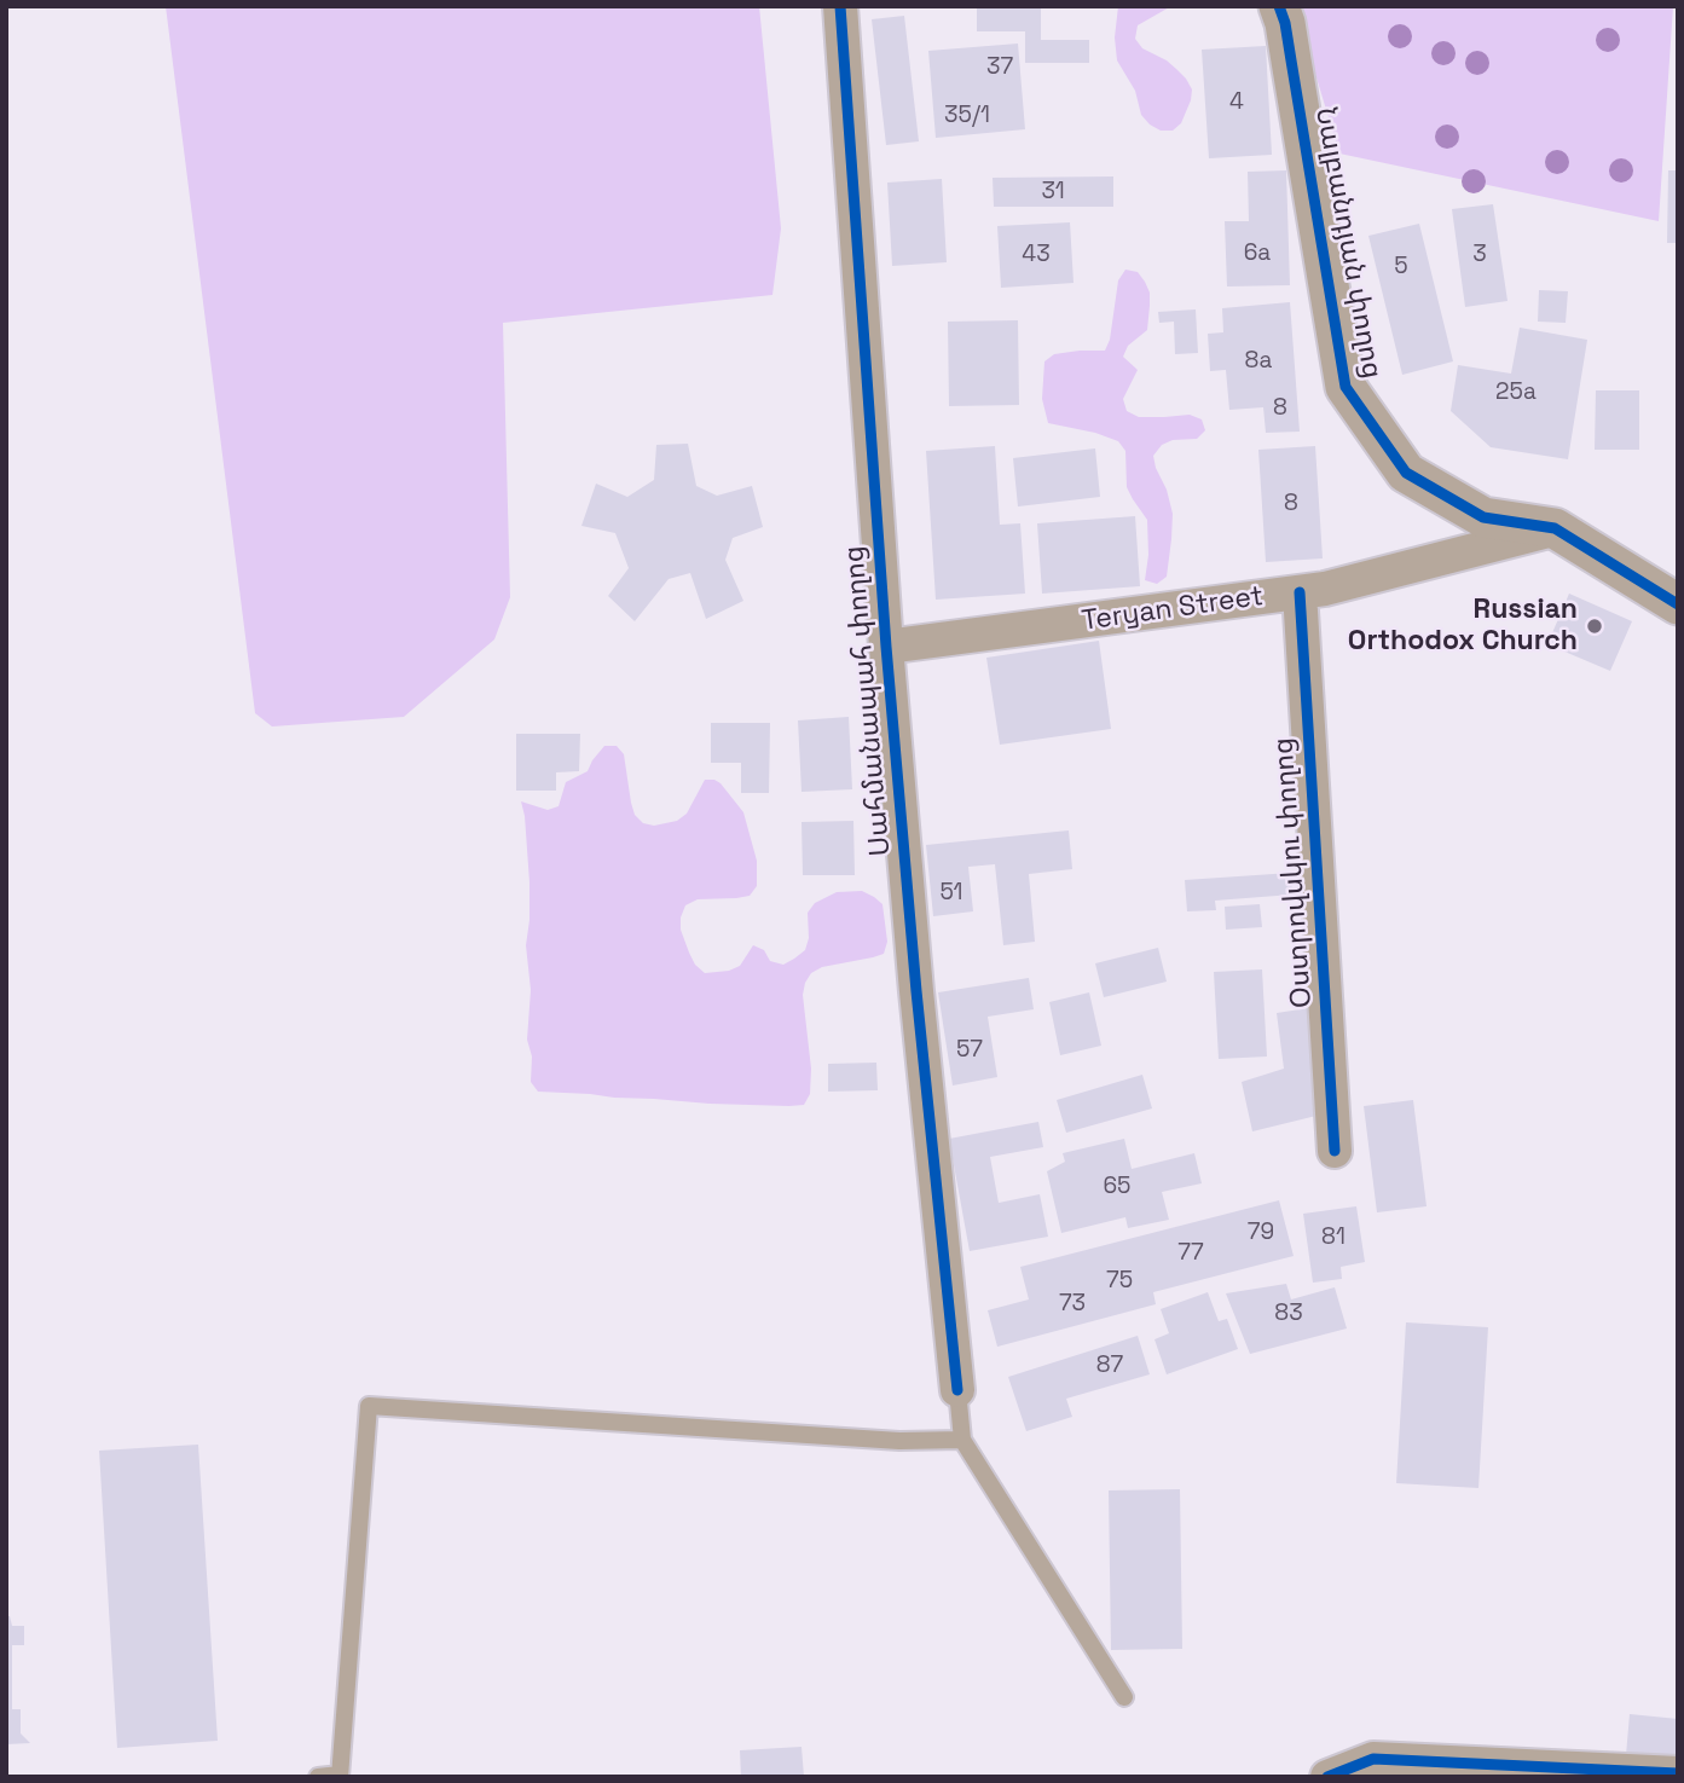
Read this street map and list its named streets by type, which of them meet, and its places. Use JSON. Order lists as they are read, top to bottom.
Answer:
{
  "streets": {
    "street": [
      "Նալբանդյան փողոց",
      "Teryan Street",
      "Սահմանապահ փողոց",
      "Օստրովսկու փողոց"
    ]
  },
  "crossings": [
    ["Նալբանդյան փողոց", "Teryan Street"],
    ["Teryan Street", "Սահմանապահ փողոց"],
    ["Teryan Street", "Օստրովսկու փողոց"]
  ],
  "places": ["Russian Orthodox Church"],
  "house_numbers": [
    "37",
    "4",
    "35/1",
    "31",
    "6a",
    "43",
    "3",
    "5",
    "8a",
    "25a",
    "8",
    "8",
    "51",
    "57",
    "65",
    "79",
    "81",
    "77",
    "75",
    "73",
    "83",
    "87"
  ]
}
